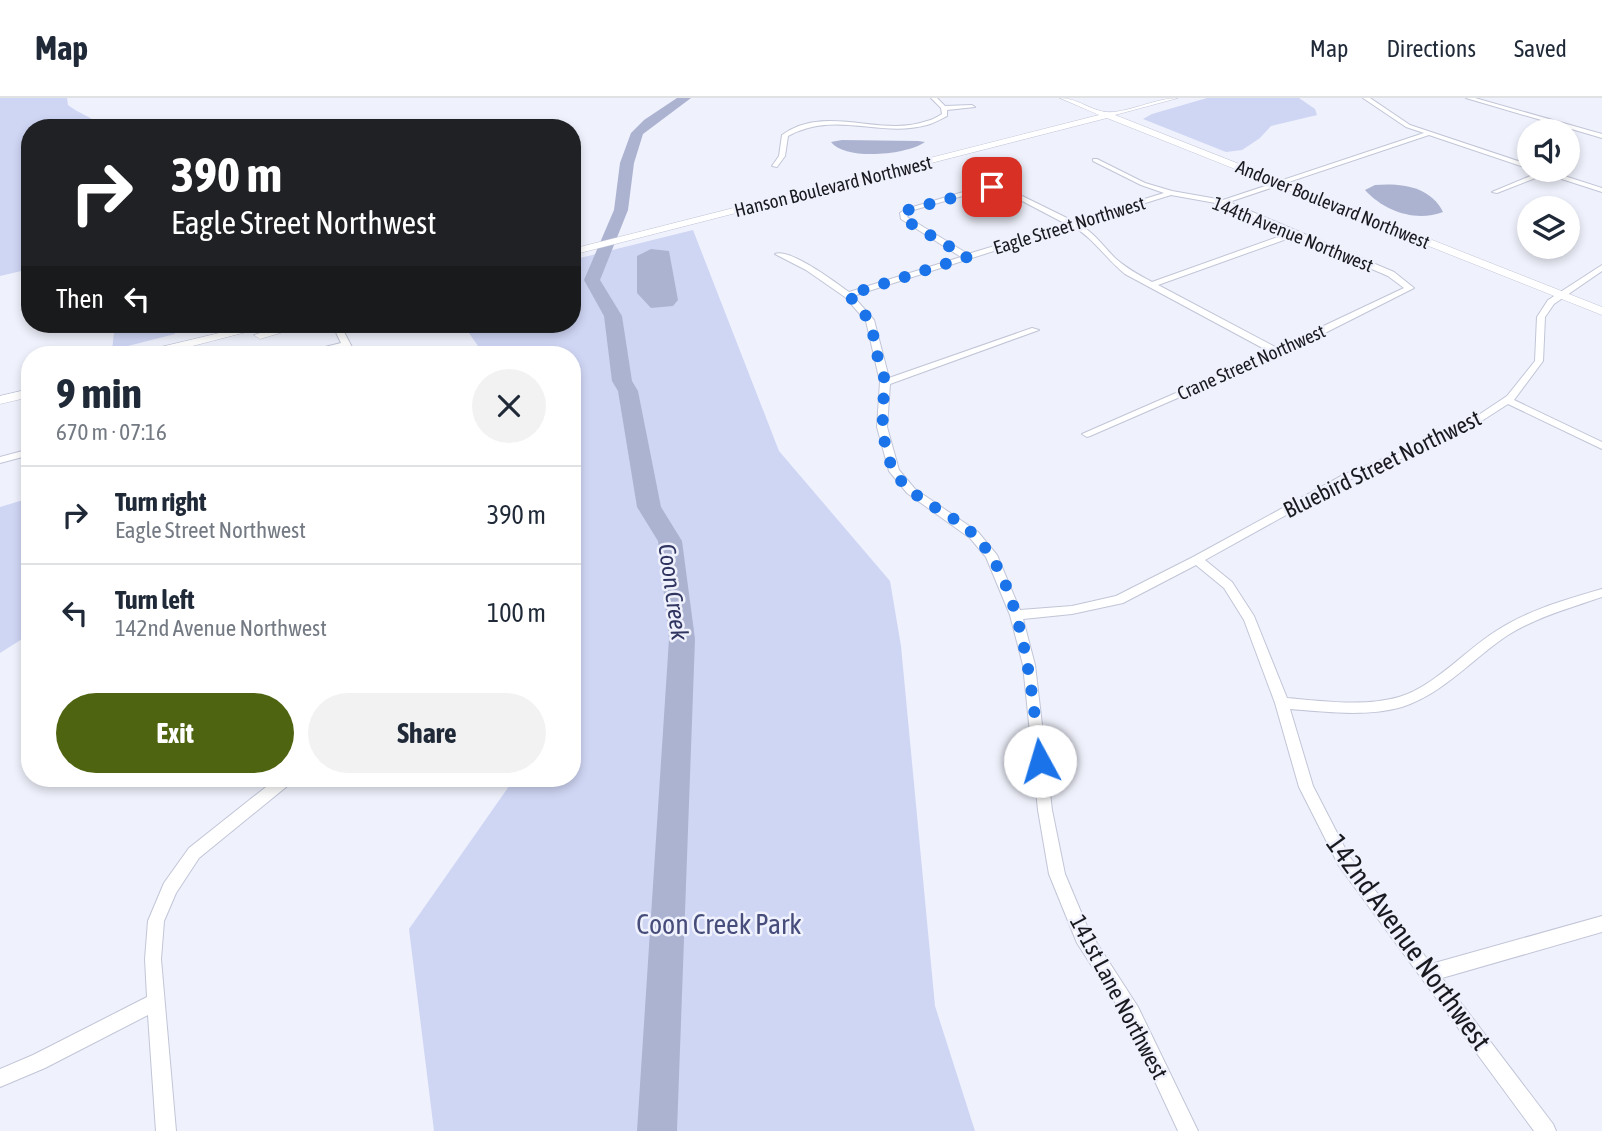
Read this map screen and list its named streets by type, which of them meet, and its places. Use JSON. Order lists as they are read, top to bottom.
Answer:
{
  "streets": {
    "main road": ["Hanson Boulevard Northwest", "Andover Boulevard Northwest"],
    "street": [
      "Eagle Street Northwest",
      "144th Avenue Northwest",
      "Crane Street Northwest",
      "Bluebird Street Northwest",
      "142nd Avenue Northwest",
      "141st Lane Northwest"
    ]
  },
  "crossings": [
    ["Hanson Boulevard Northwest", "Andover Boulevard Northwest"],
    ["Andover Boulevard Northwest", "Bluebird Street Northwest"],
    ["Eagle Street Northwest", "144th Avenue Northwest"],
    ["Eagle Street Northwest", "141st Lane Northwest"],
    ["144th Avenue Northwest", "Crane Street Northwest"],
    ["Bluebird Street Northwest", "142nd Avenue Northwest"],
    ["Bluebird Street Northwest", "141st Lane Northwest"]
  ],
  "water": ["Coon Creek"],
  "parks": ["Coon Creek Park"],
  "page": {
    "header": "Map",
    "nav": ["Map", "Directions", "Saved"],
    "turn": ["390 m", "Eagle Street Northwest"],
    "then": "Then",
    "heading": ["9 min", "670 m · 07:16"],
    "list": [
      {
        "name": "Turn right",
        "note": "Eagle Street Northwest",
        "value": "390 m"
      },
      {
        "name": "Turn left",
        "note": "142nd Avenue Northwest",
        "value": "100 m"
      }
    ],
    "buttons": ["Exit", "Share"]
  }
}
